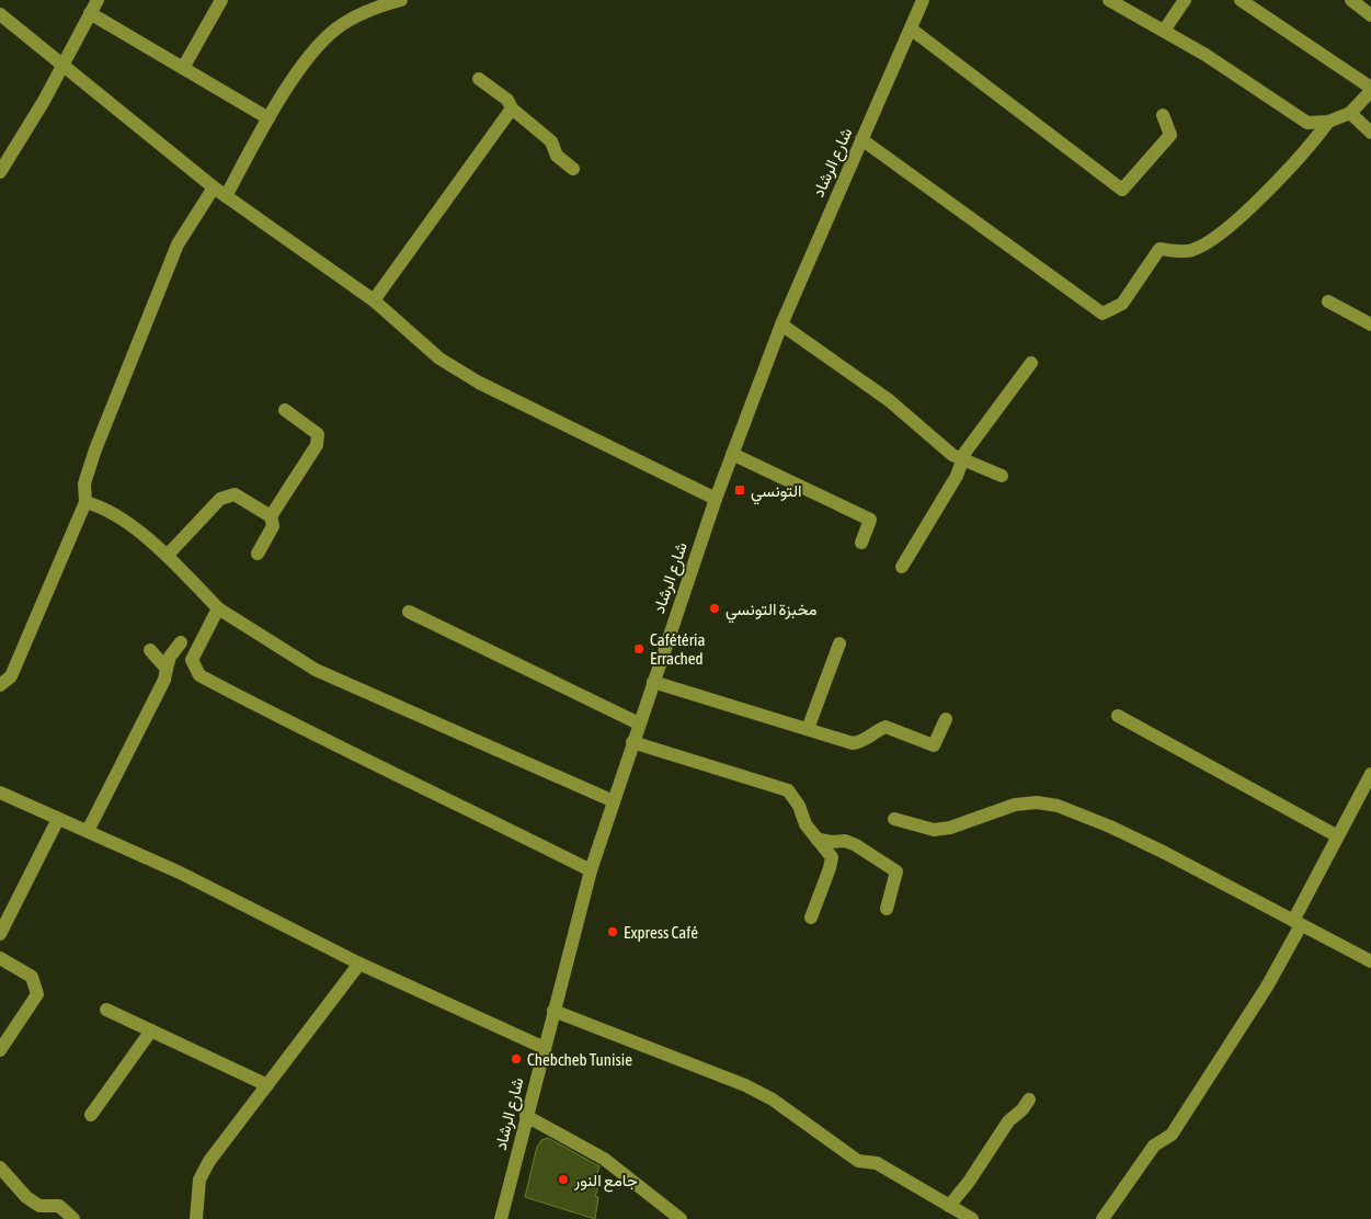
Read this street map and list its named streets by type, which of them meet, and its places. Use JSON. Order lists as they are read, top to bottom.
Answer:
{
  "streets": {
    "street": ["شارع الرشاد"]
  },
  "places": {
    "transit": ["التونسي"],
    "other": [
      "مخبزة التونسي",
      "Cafétéria Errached",
      "Express Café",
      "Chebcheb Tunisie",
      "جامع النور"
    ]
  }
}
